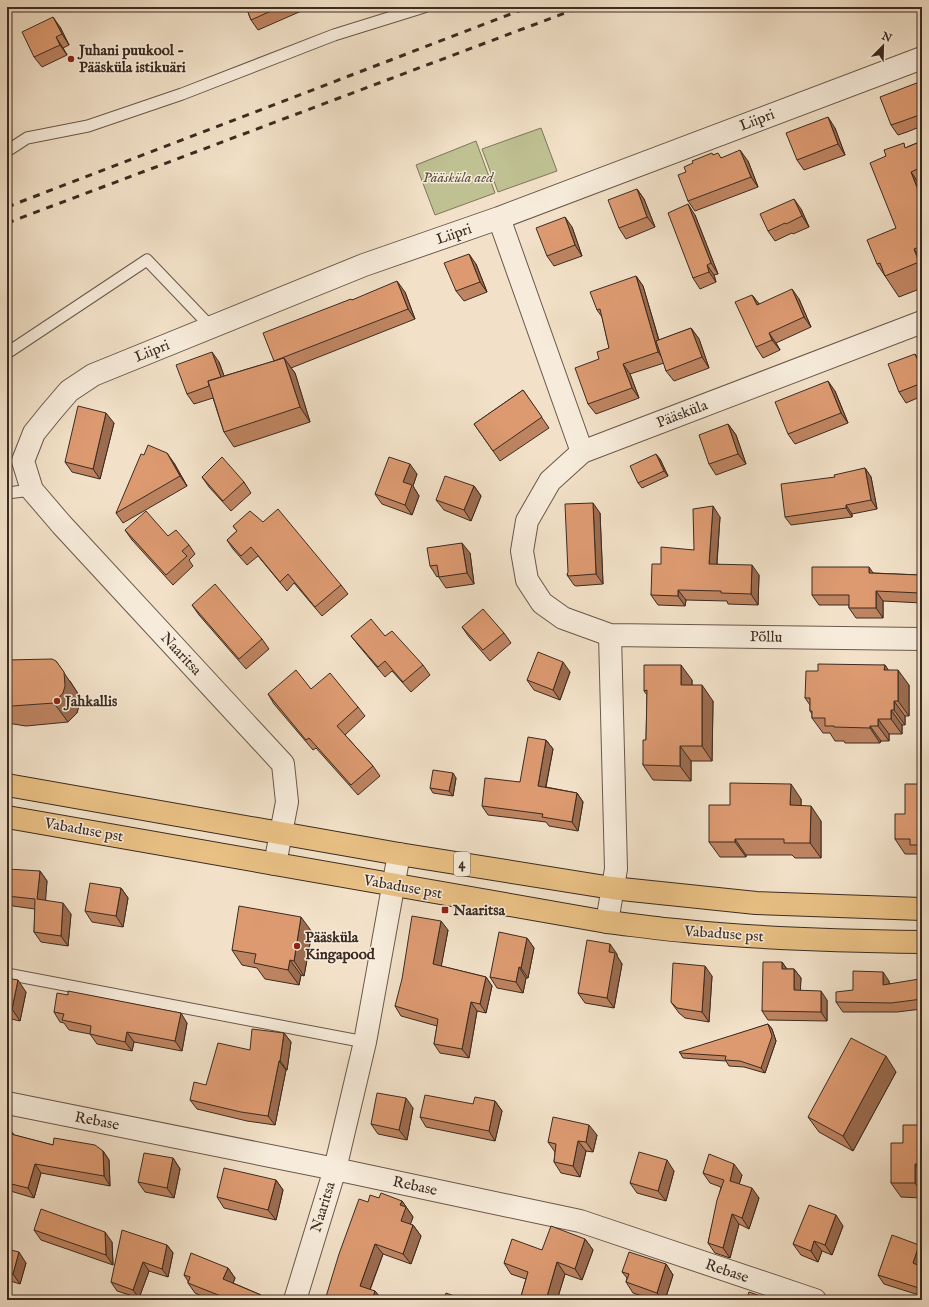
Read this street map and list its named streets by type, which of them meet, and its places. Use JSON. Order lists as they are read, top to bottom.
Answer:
{
  "streets": {
    "highway": ["Vabaduse pst", "4"],
    "street": [
      "Liipri",
      "Pääsküla",
      "Põllu",
      "Naaritsa",
      "Rebase"
    ]
  },
  "crossings": [
    ["Liipri", "Naaritsa"],
    ["Pääsküla", "Põllu"],
    ["Naaritsa", "Vabaduse pst"],
    ["Naaritsa", "4"],
    ["Naaritsa", "Rebase"]
  ],
  "parks": ["Pääsküla aed"],
  "places": {
    "other": ["Juhani puukool - Pääsküla istikuäri", "Jahkallis", "Pääsküla Kingapood"],
    "transit": ["Naaritsa"]
  },
  "north": "top right"
}
